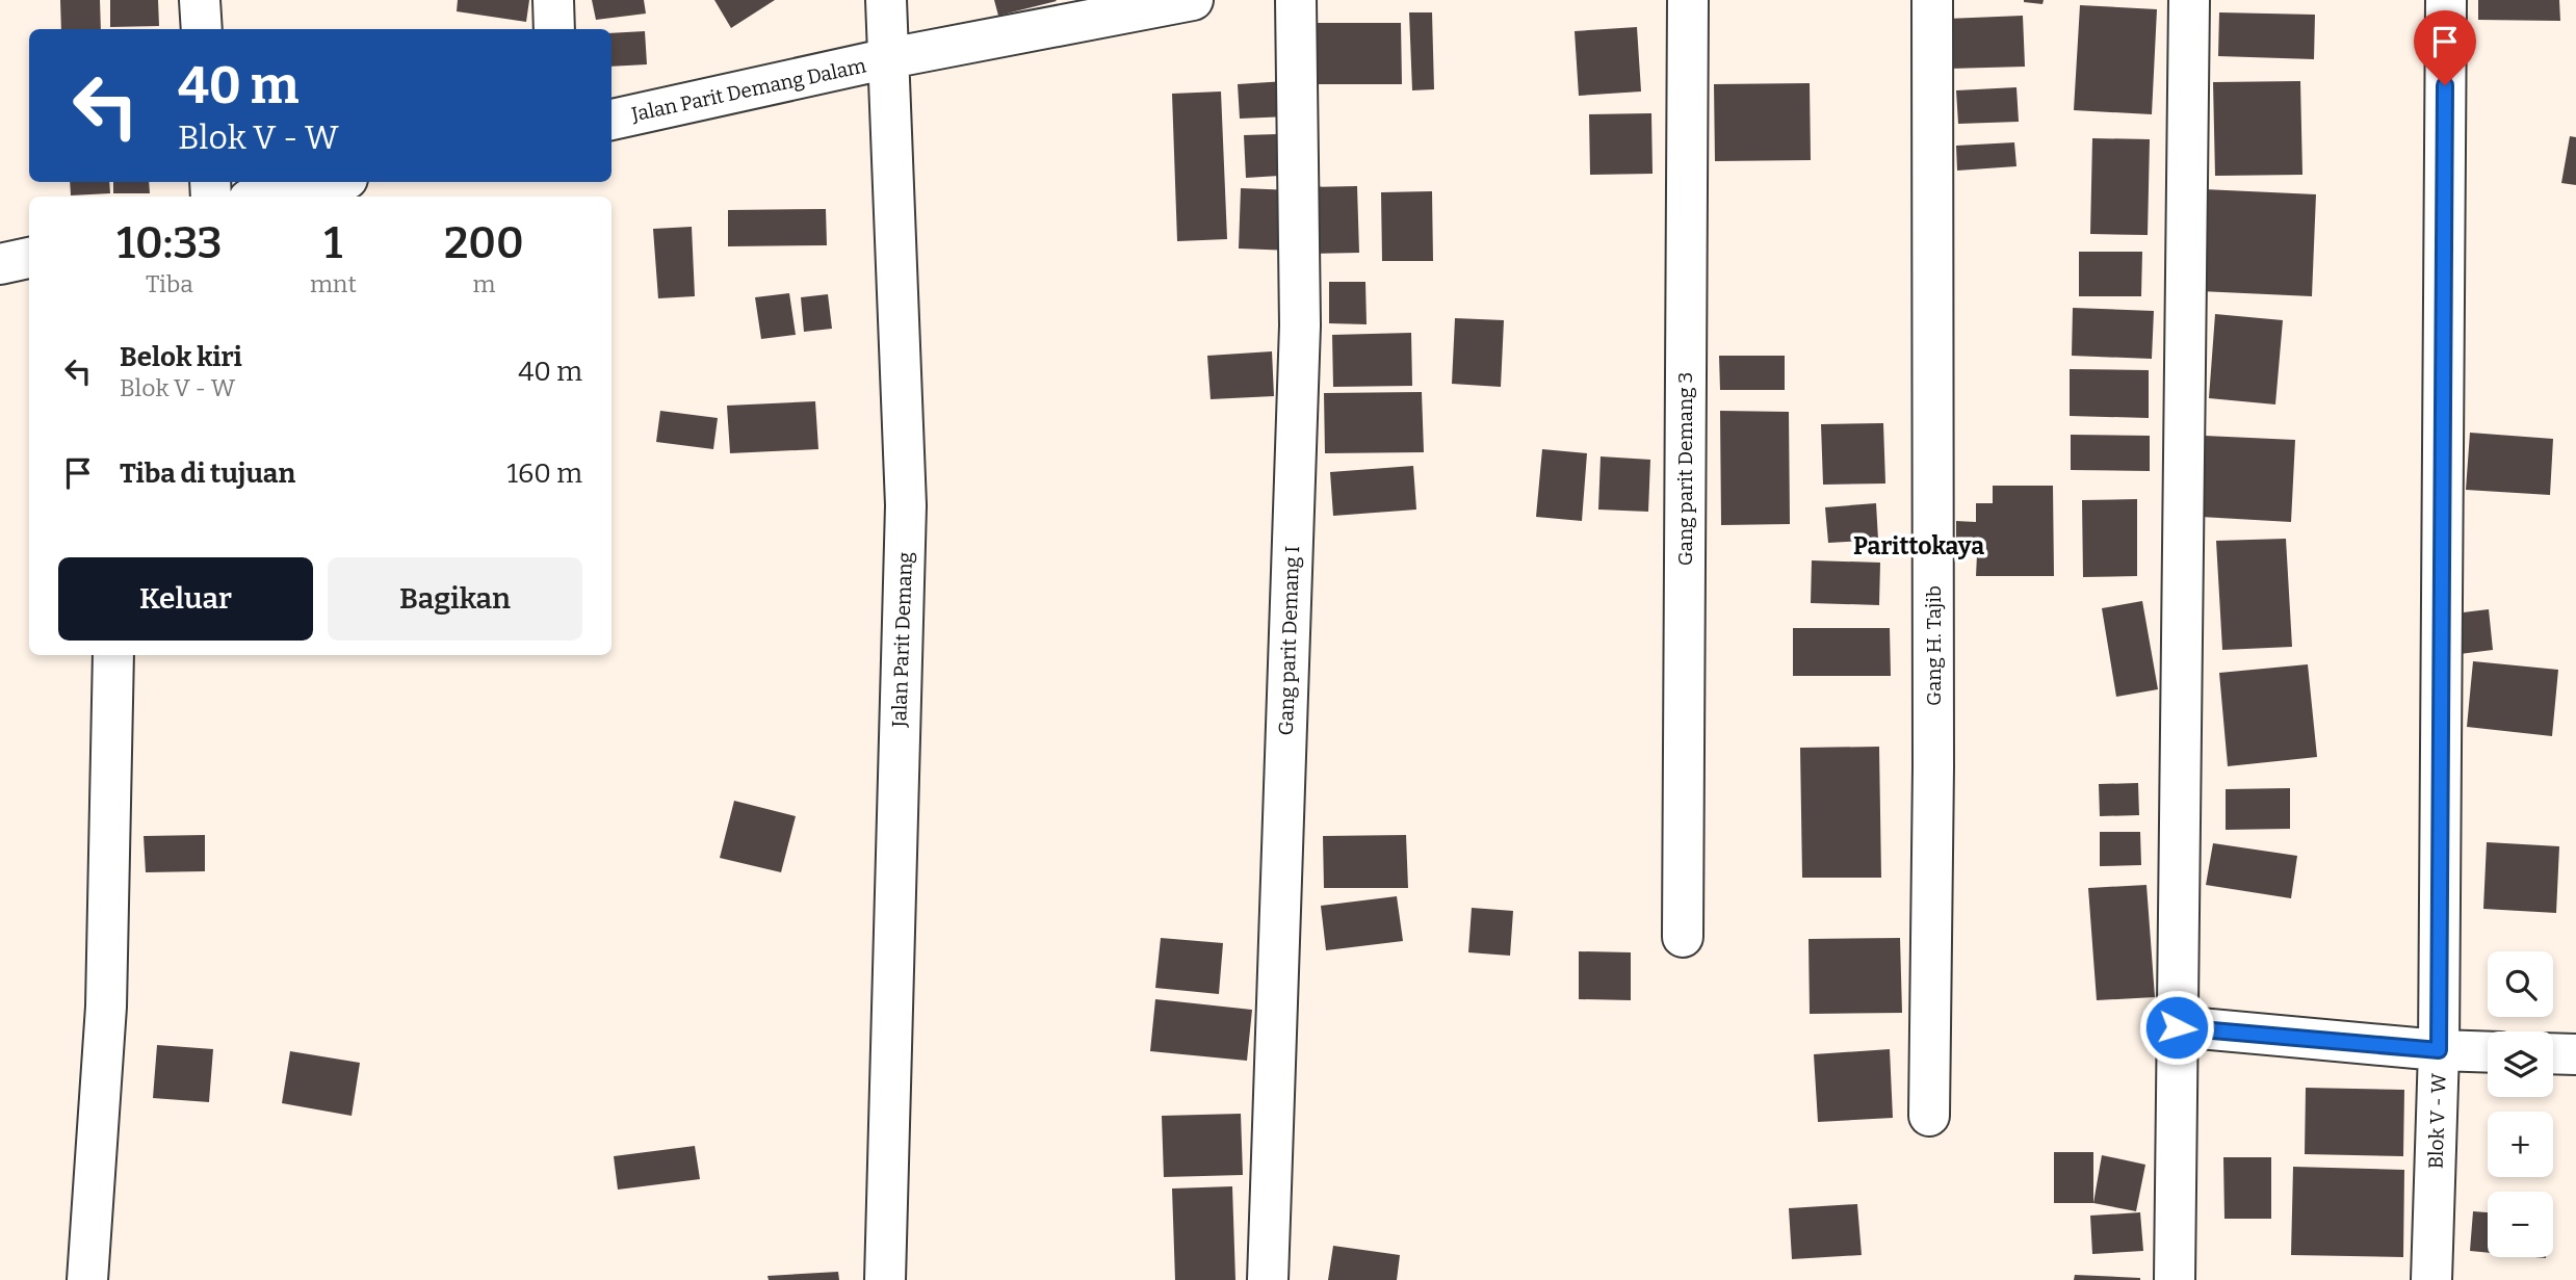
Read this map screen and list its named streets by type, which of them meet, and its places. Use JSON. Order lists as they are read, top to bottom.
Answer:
{
  "streets": {
    "street": [
      "Jalan Parit Demang Dalam",
      "Gang parit Demang 3",
      "Jalan Parit Demang",
      "Gang parit Demang I",
      "Gang H. Tajib",
      "Blok V - W"
    ]
  },
  "crossings": [
    ["Jalan Parit Demang Dalam", "Jalan Parit Demang"]
  ],
  "districts": ["Parittokaya"],
  "page": {
    "turn": ["40 m", "Blok V - W"],
    "eta": [
      "10:33",
      "Tiba",
      "1",
      "mnt",
      "200",
      "m"
    ],
    "list": [
      {
        "name": "Belok kiri",
        "note": "Blok V - W",
        "value": "40 m"
      },
      {
        "name": "Tiba di tujuan",
        "value": "160 m"
      }
    ],
    "buttons": ["Keluar", "Bagikan"],
    "map_buttons": ["+", "−"]
  }
}
